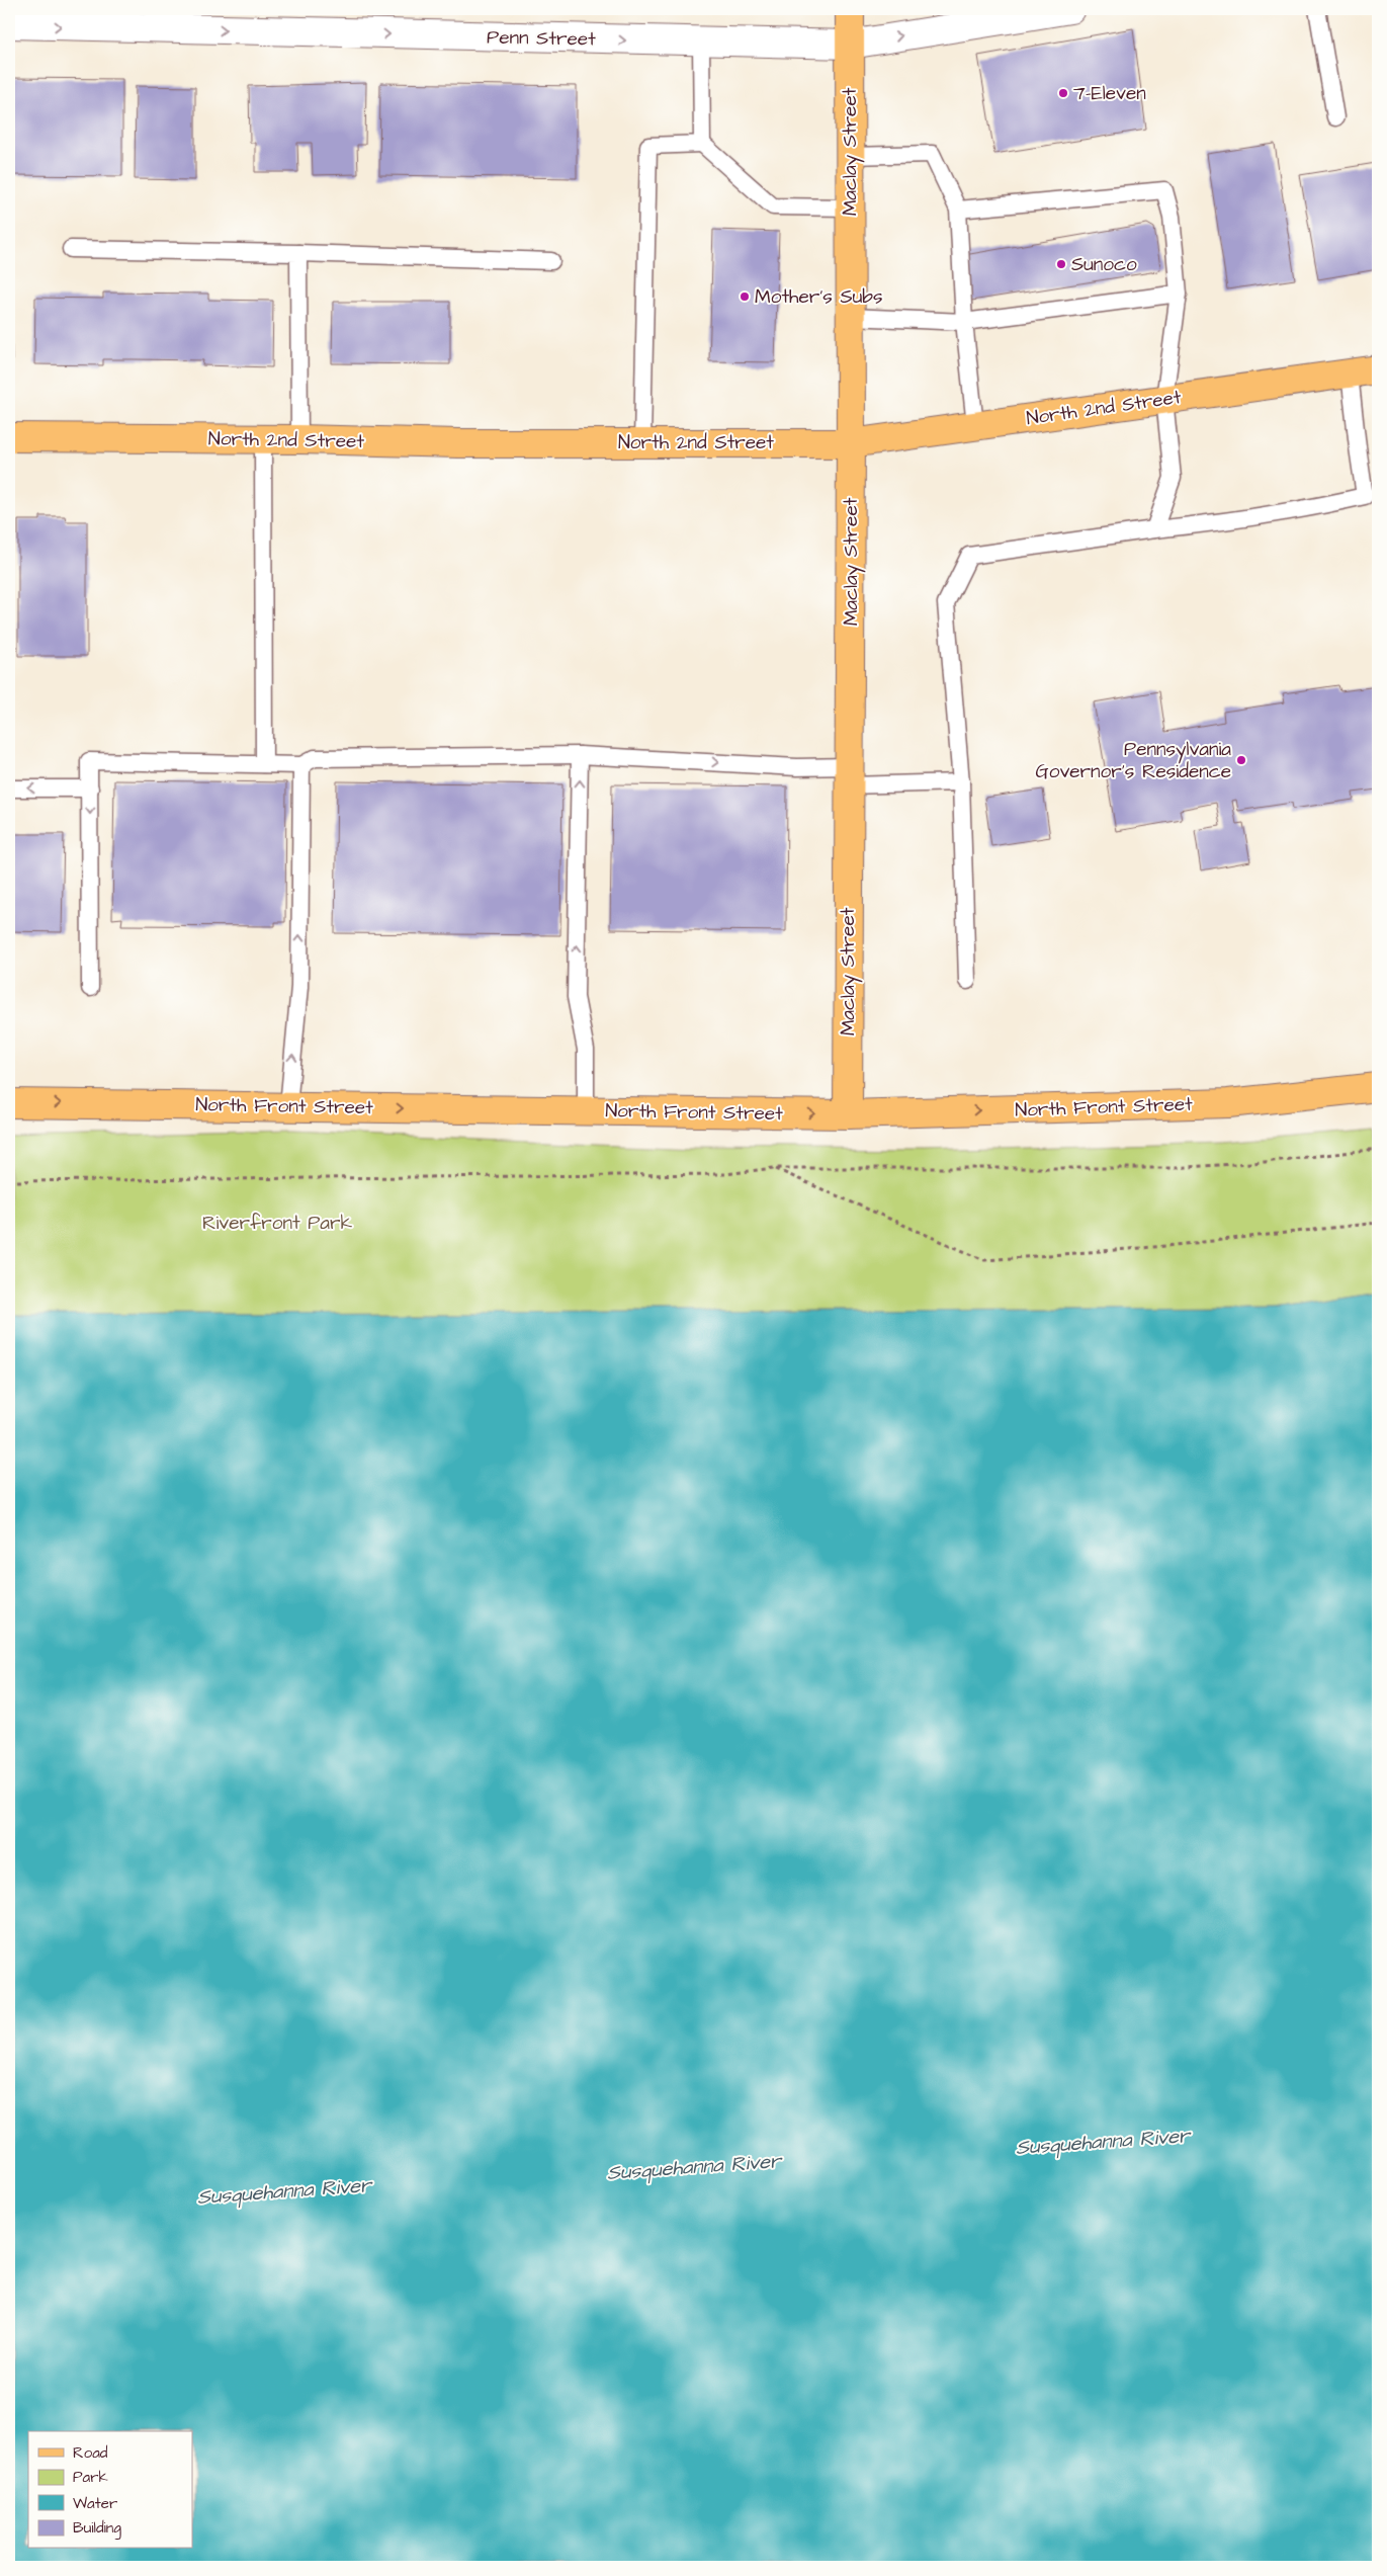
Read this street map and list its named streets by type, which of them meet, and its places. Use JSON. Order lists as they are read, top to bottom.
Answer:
{
  "streets": {
    "main road": ["Maclay Street", "North 2nd Street", "North Front Street"],
    "street": ["Penn Street"]
  },
  "crossings": [
    ["Penn Street", "Maclay Street"],
    ["Maclay Street", "North 2nd Street"],
    ["Maclay Street", "North Front Street"]
  ],
  "one_way": ["Penn Street", "North Front Street"],
  "water": ["Susquehanna River"],
  "parks": ["Riverfront Park"],
  "places": [
    "7-Eleven",
    "Sunoco",
    "Mother's Subs",
    "Pennsylvania Governor's Residence"
  ],
  "legend": [
    "Road",
    "Park",
    "Water",
    "Building"
  ]
}
